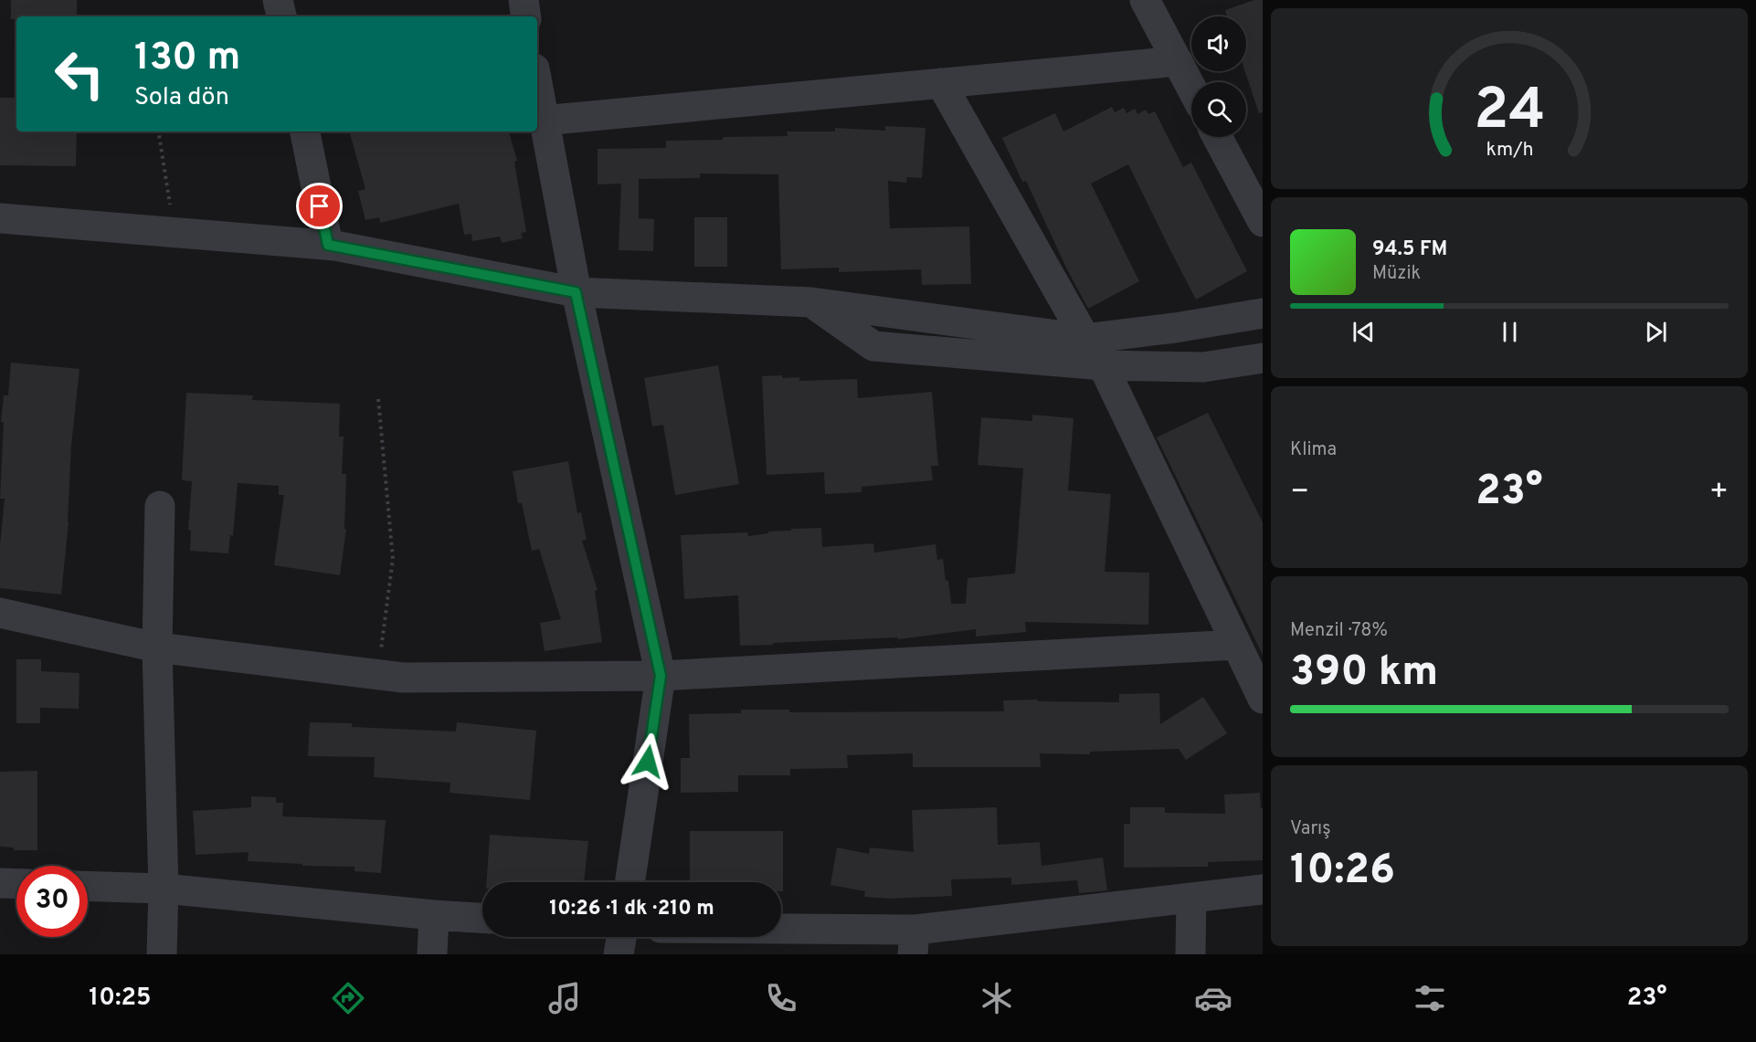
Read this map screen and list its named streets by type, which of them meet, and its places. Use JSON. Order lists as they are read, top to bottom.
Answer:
{
  "page": {
    "turn": ["130 m", "Sola dön"],
    "song": ["94.5 FM", "Müzik"],
    "tile": [
      "Klima",
      ["Menzil · 78%", "390 km"],
      ["Varış", "10:26"]
    ],
    "heat": ["−", "23°", "+"],
    "limit": "30",
    "trip": "10:26 · 1 dk · 210 m",
    "tabs": ["10:25", "23°"],
    "gauge": ["24", "km/h"]
  }
}
